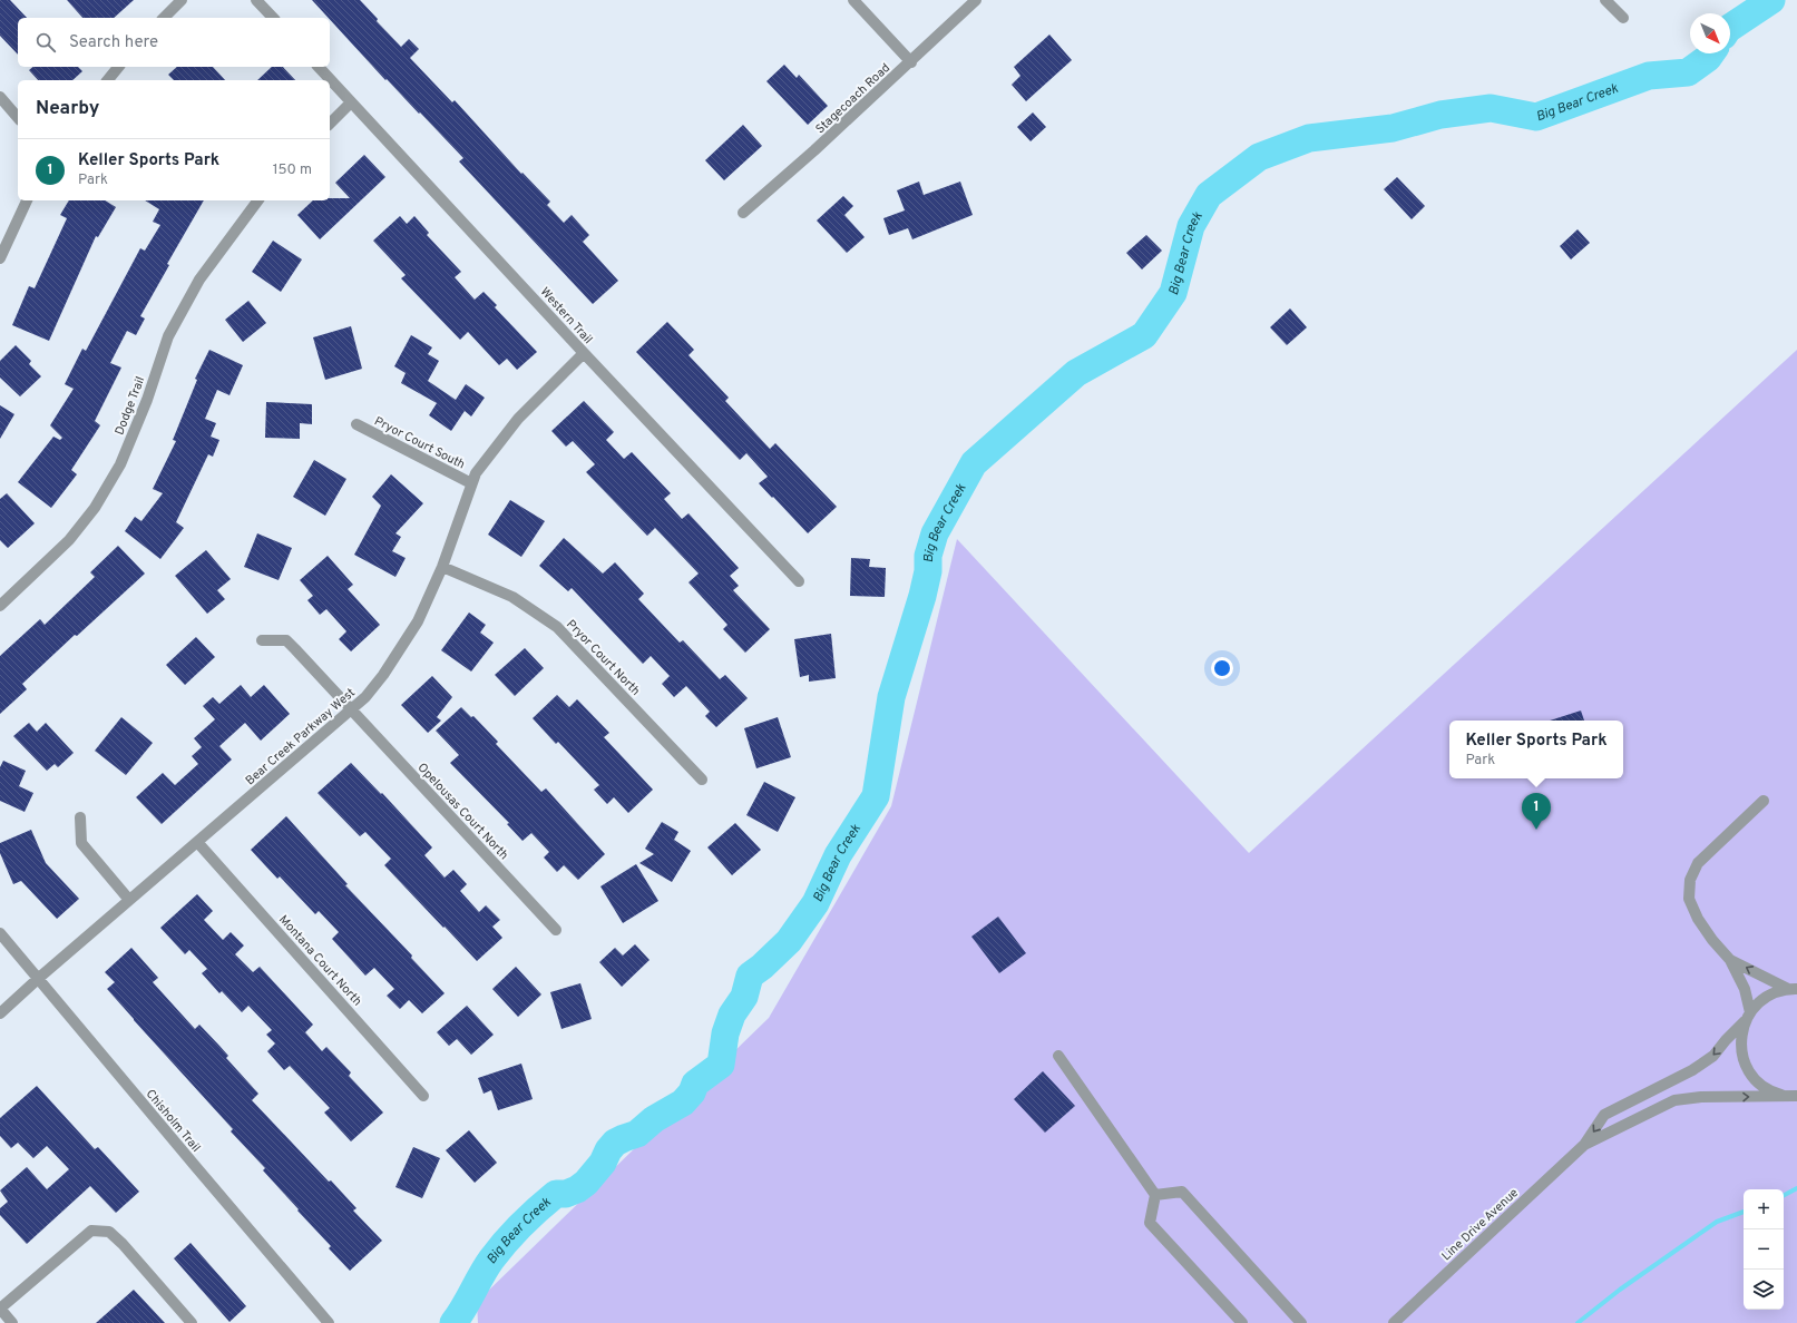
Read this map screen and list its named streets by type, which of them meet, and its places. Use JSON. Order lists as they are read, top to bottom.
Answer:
{
  "streets": {
    "street": [
      "Stagecoach Road",
      "Western Trail",
      "Dodge Trail",
      "Pryor Court South",
      "Pryor Court North",
      "Bear Creek Parkway West",
      "Opelousas Court North",
      "Montana Court North",
      "Chisholm Trail",
      "Line Drive Avenue"
    ]
  },
  "crossings": [
    ["Western Trail", "Bear Creek Parkway West"],
    ["Pryor Court South", "Bear Creek Parkway West"],
    ["Pryor Court North", "Bear Creek Parkway West"],
    ["Bear Creek Parkway West", "Opelousas Court North"],
    ["Bear Creek Parkway West", "Montana Court North"],
    ["Bear Creek Parkway West", "Chisholm Trail"]
  ],
  "water": ["Big Bear Creek"],
  "north": "bottom right",
  "page": {
    "search": "Search here",
    "heading": "Nearby",
    "list": [
      {
        "mark": "1",
        "name": "Keller Sports Park",
        "note": "Park",
        "value": "150 m"
      }
    ],
    "popup": ["Keller Sports Park", "Park"],
    "pins": "1",
    "map_buttons": ["+", "−"]
  }
}
